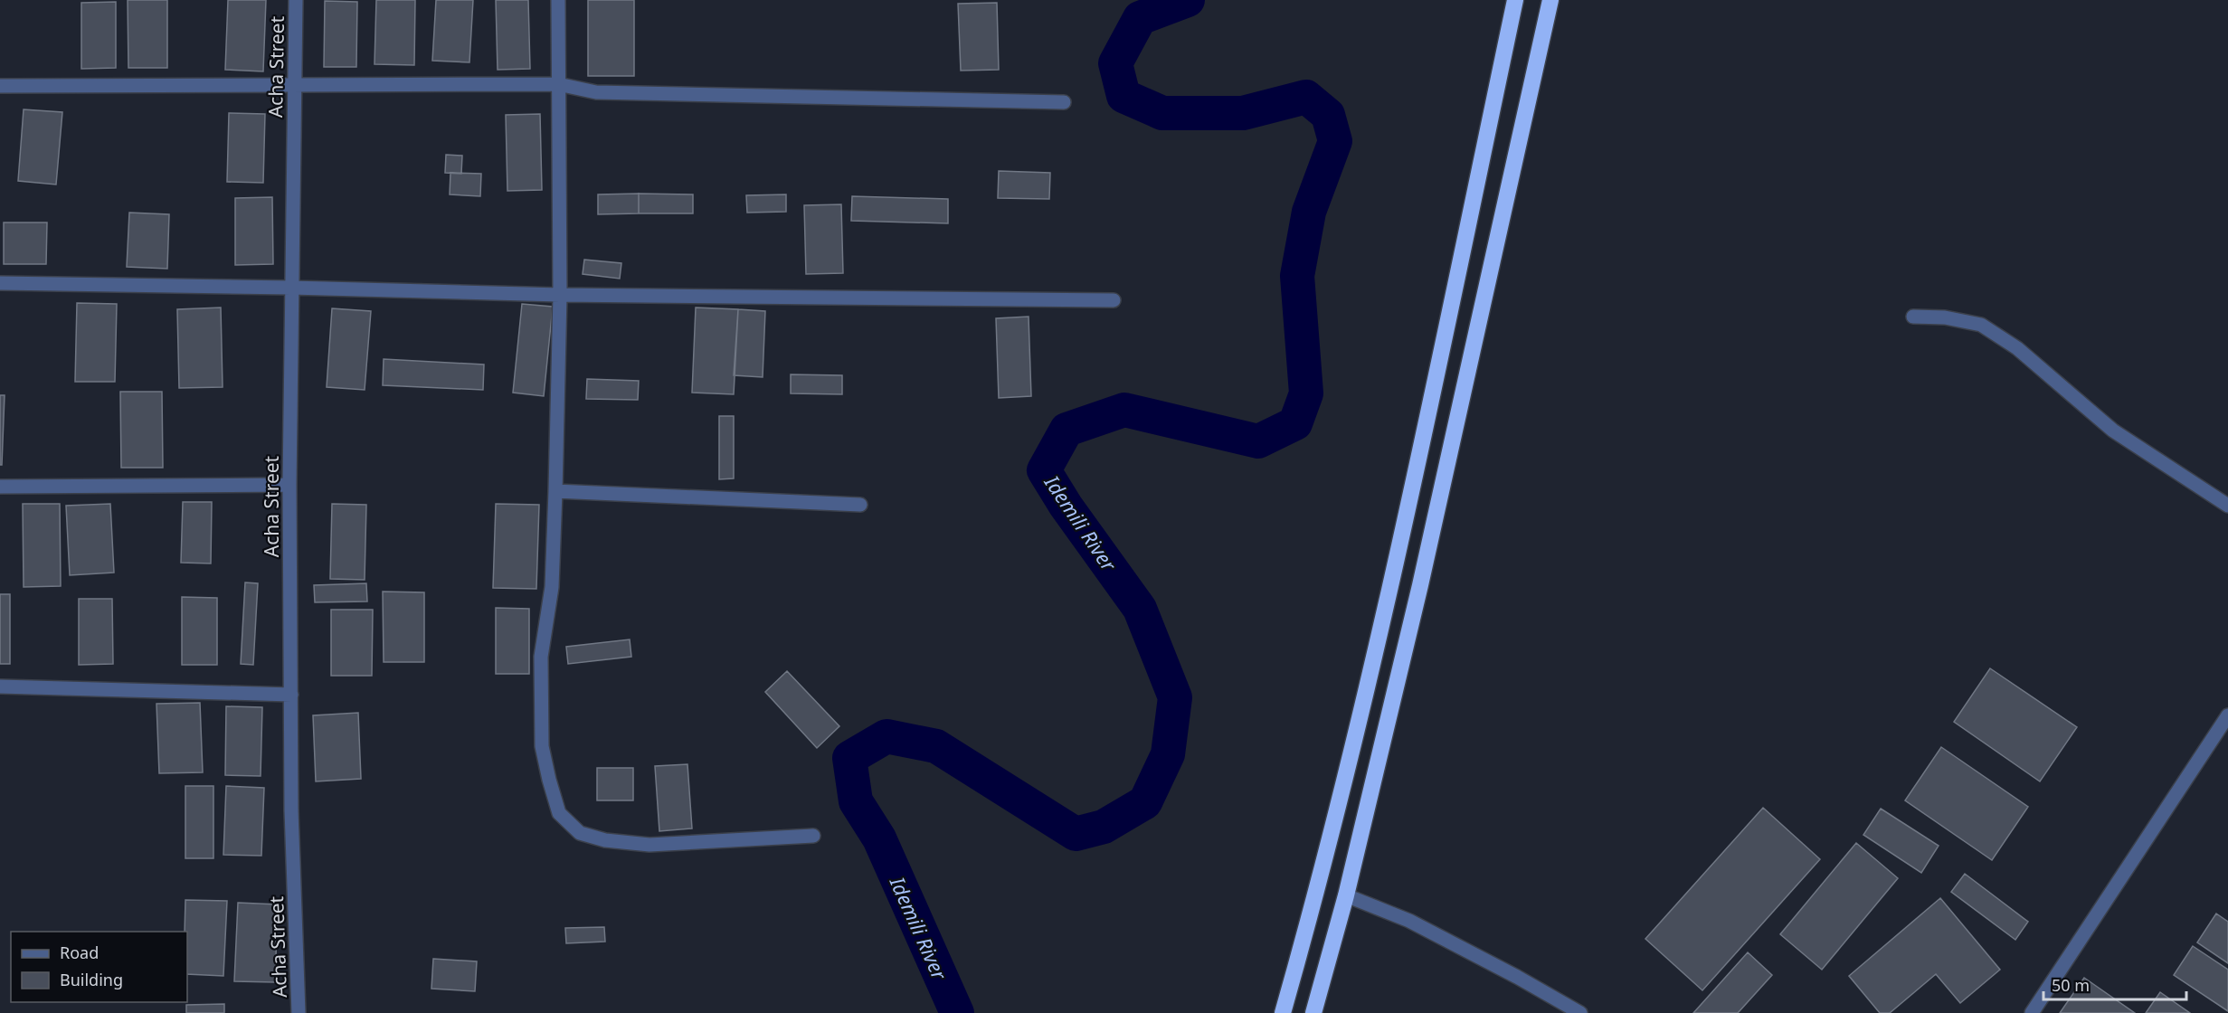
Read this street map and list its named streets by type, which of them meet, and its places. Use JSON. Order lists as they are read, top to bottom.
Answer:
{
  "streets": {
    "street": ["Acha Street"]
  },
  "water": ["Idemili River"],
  "legend": ["Road", "Building"],
  "scale_bar": "50 m"
}
